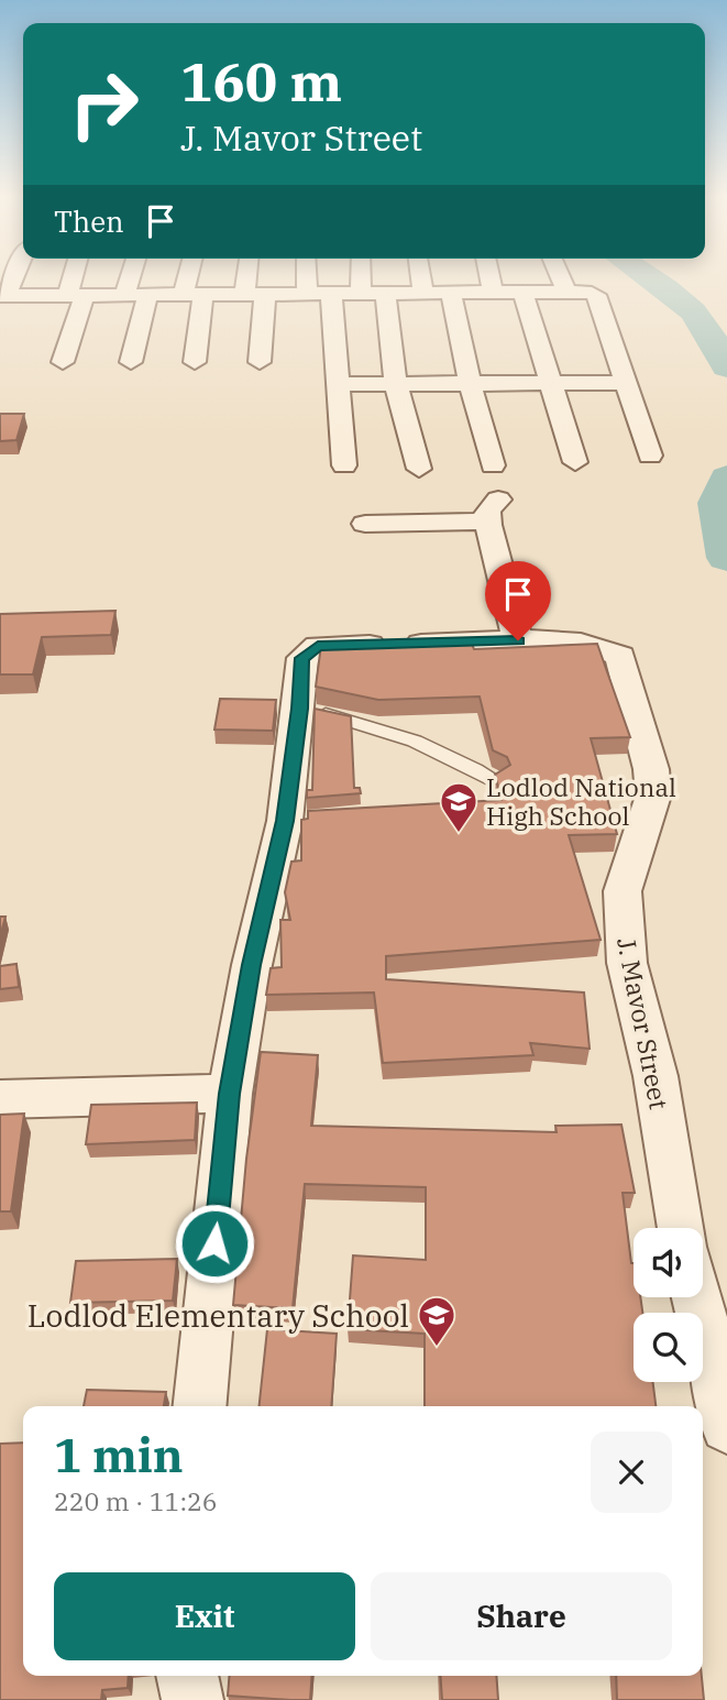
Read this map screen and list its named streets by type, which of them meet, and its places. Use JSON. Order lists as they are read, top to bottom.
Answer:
{
  "streets": {
    "street": ["J. Mavor Street"]
  },
  "places": {
    "school or university": ["Lodlod National High School", "Lodlod Elementary School"]
  },
  "page": {
    "turn": ["160 m", "J. Mavor Street"],
    "then": "Then",
    "heading": ["1 min", "220 m · 11:26"],
    "buttons": ["Exit", "Share"]
  }
}
